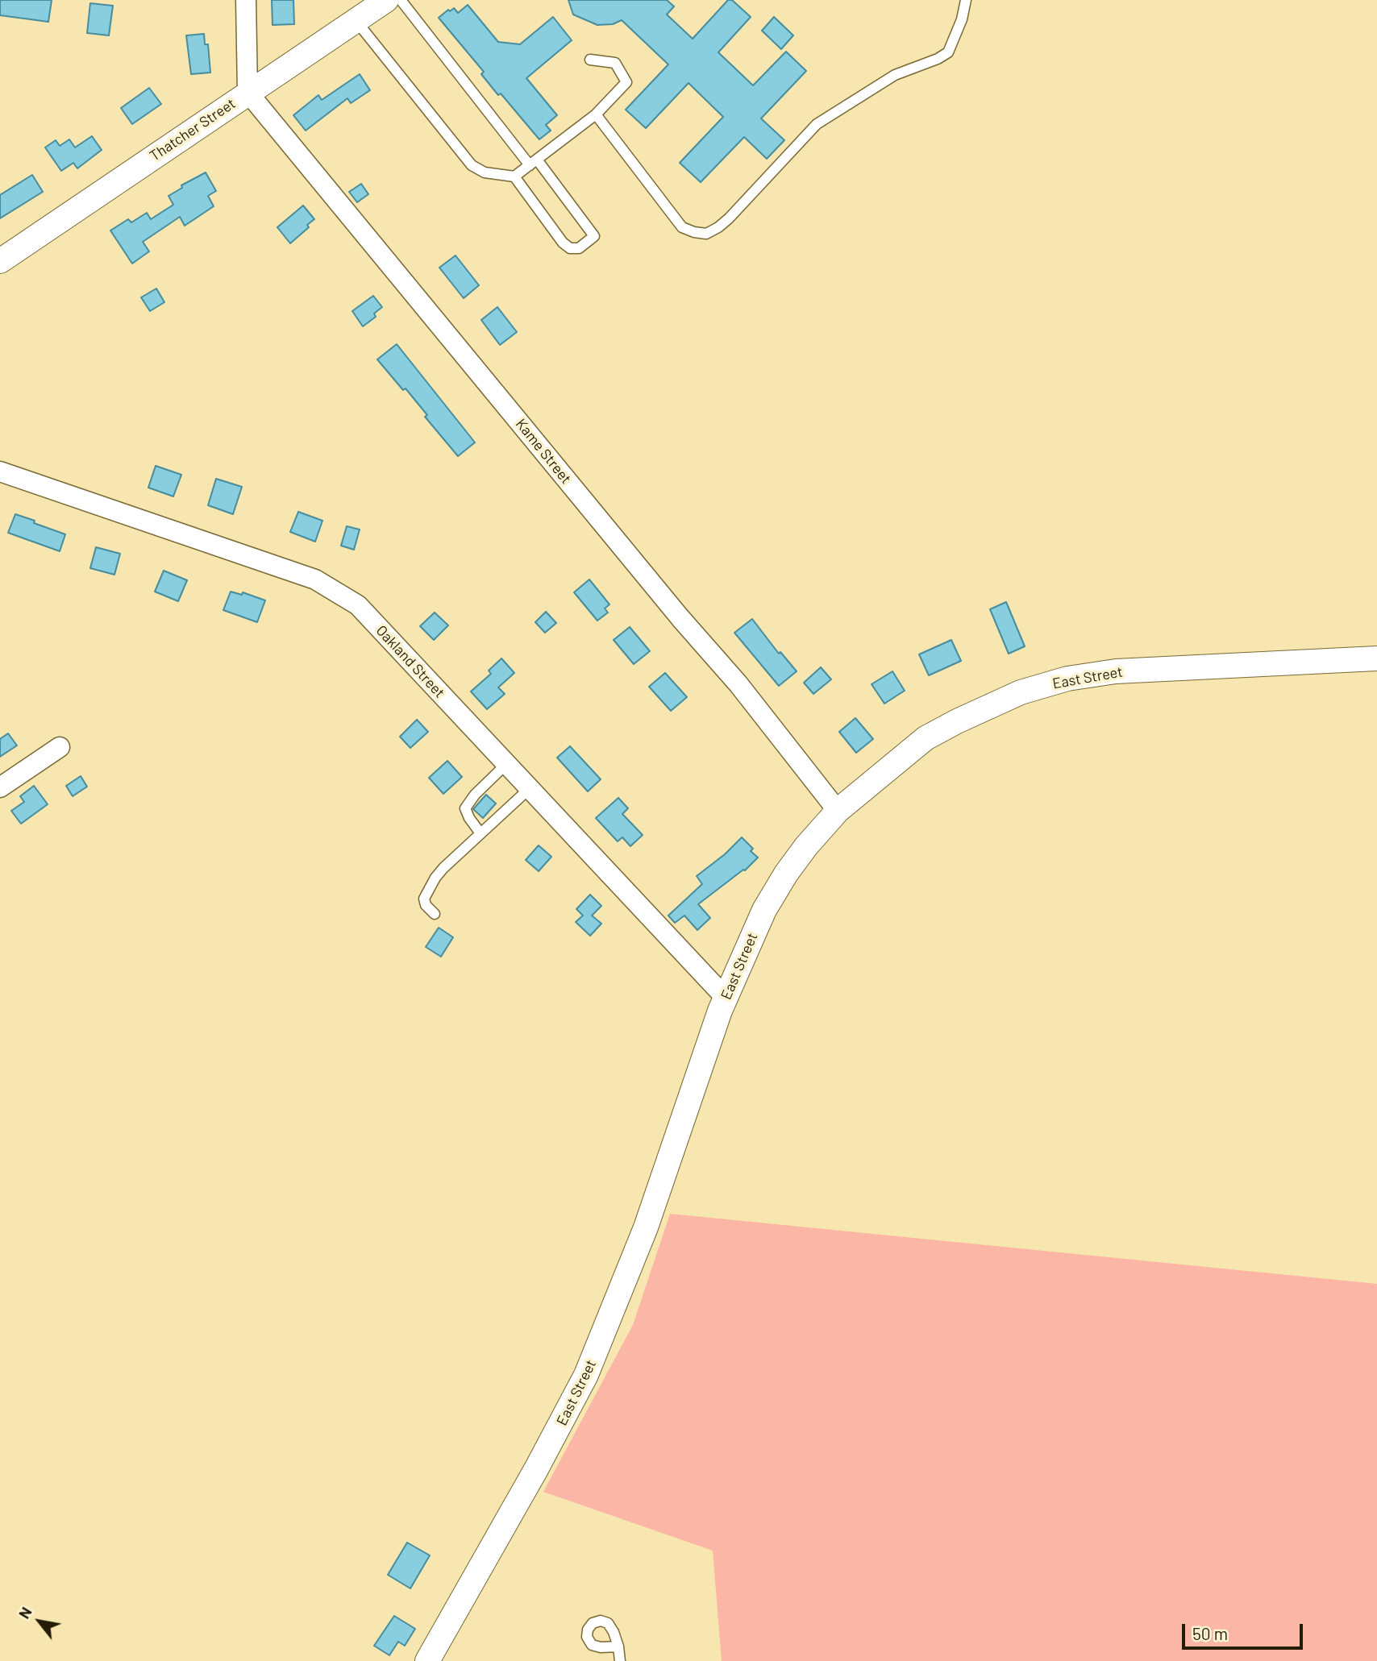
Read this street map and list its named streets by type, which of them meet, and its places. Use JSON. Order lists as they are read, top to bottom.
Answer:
{
  "streets": {
    "street": [
      "Thatcher Street",
      "Kame Street",
      "Oakland Street",
      "East Street"
    ]
  },
  "crossings": [
    ["Thatcher Street", "Kame Street"],
    ["Kame Street", "East Street"],
    ["Oakland Street", "East Street"]
  ],
  "scale_bar": "50 m",
  "north": "top left"
}
